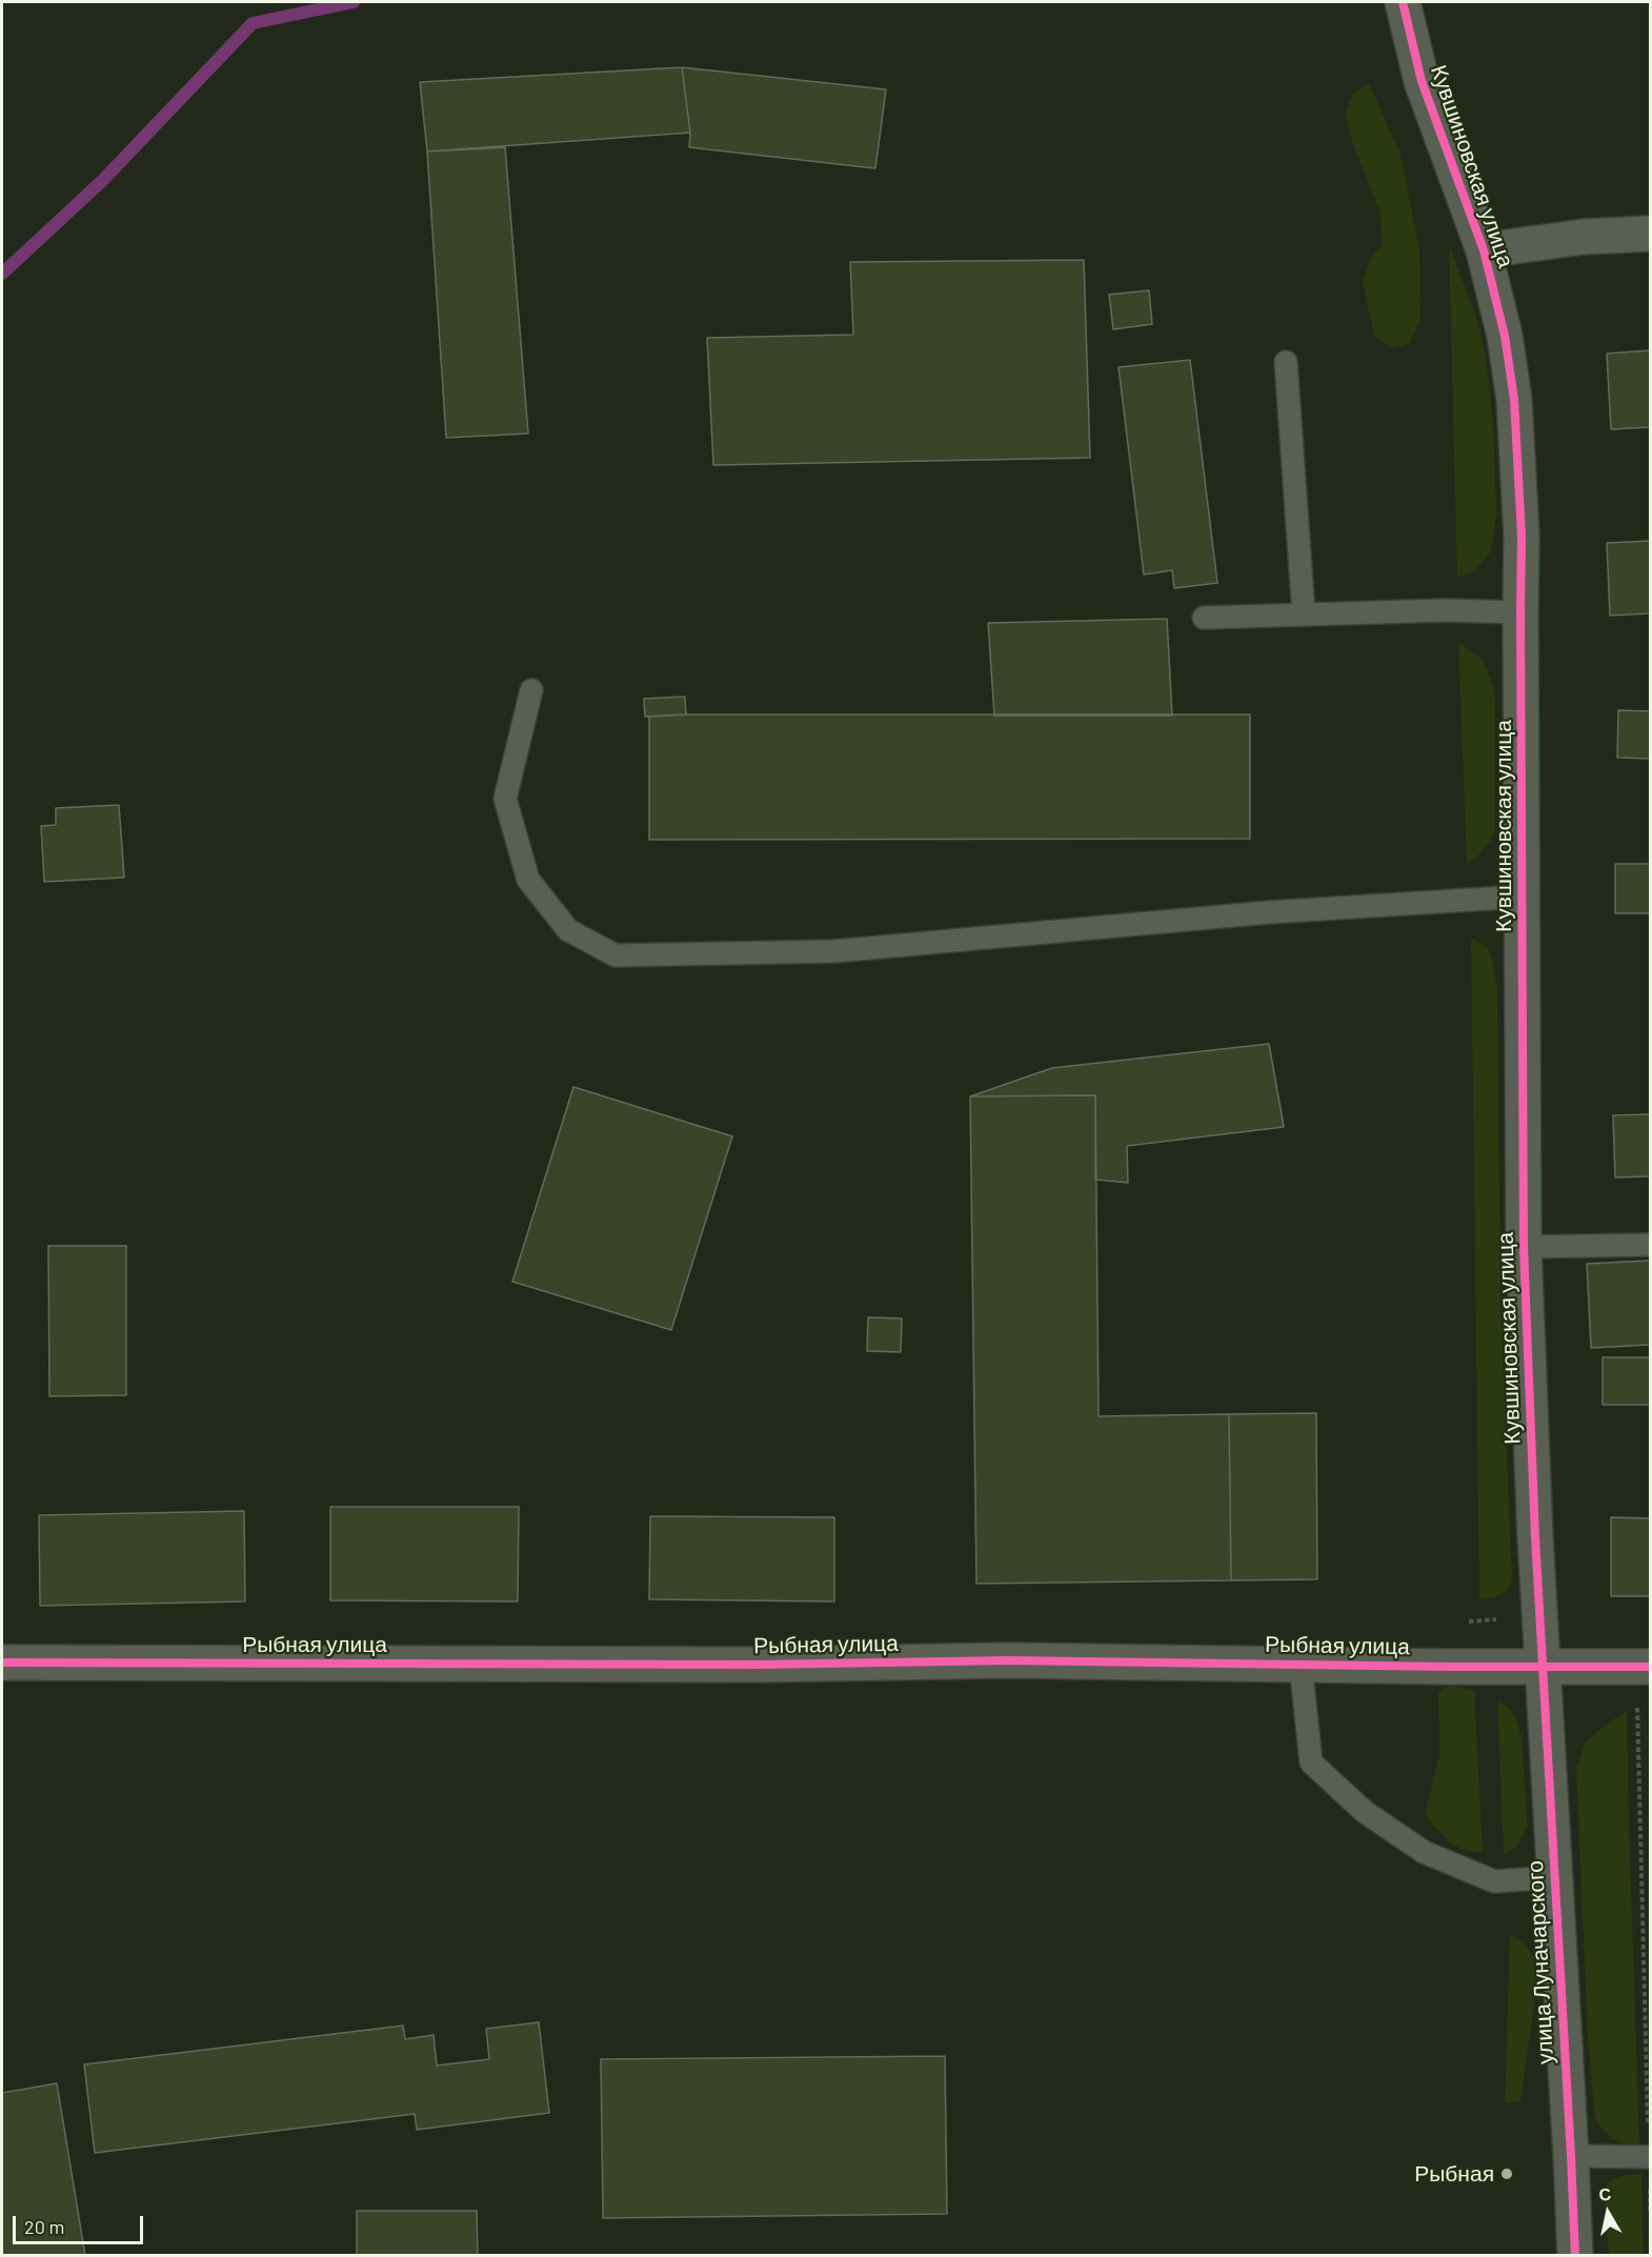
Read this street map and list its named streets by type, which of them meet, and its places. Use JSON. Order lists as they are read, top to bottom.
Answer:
{
  "streets": {
    "street": ["Кувшиновская улица", "Рыбная улица", "улица Луначарского"]
  },
  "crossings": [
    ["Кувшиновская улица", "Рыбная улица"],
    ["Кувшиновская улица", "улица Луначарского"],
    ["Рыбная улица", "улица Луначарского"]
  ],
  "places": ["Рыбная"],
  "scale_bar": "20 m",
  "north": "top"
}
